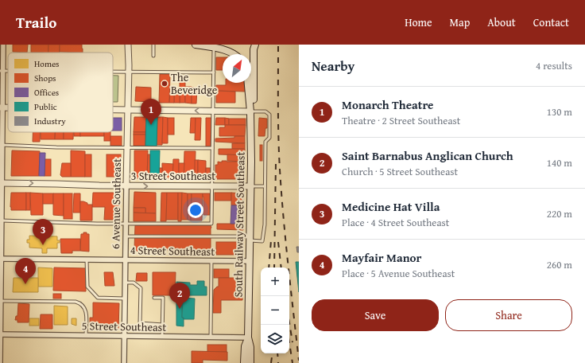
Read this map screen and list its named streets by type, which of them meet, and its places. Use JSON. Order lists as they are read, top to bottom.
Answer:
{
  "streets": {
    "main road": ["South Railway Street Southeast"],
    "street": [
      "3 Street Southeast",
      "6 Avenue Southeast",
      "4 Street Southeast",
      "5 Street Southeast"
    ]
  },
  "crossings": [
    ["3 Street Southeast", "6 Avenue Southeast"],
    ["3 Street Southeast", "South Railway Street Southeast"],
    ["6 Avenue Southeast", "4 Street Southeast"],
    ["6 Avenue Southeast", "5 Street Southeast"],
    ["South Railway Street Southeast", "4 Street Southeast"],
    ["South Railway Street Southeast", "5 Street Southeast"]
  ],
  "one_way": ["3 Street Southeast"],
  "places": ["The Beveridge"],
  "legend": [
    "Homes",
    "Shops",
    "Offices",
    "Public",
    "Industry"
  ],
  "north": "top right",
  "page": {
    "header": "Trailo",
    "nav": [
      "Home",
      "Map",
      "About",
      "Contact"
    ],
    "heading": ["Nearby", "4 results"],
    "list": [
      {
        "mark": "1",
        "name": "Monarch Theatre",
        "note": "Theatre · 2 Street Southeast",
        "value": "130 m"
      },
      {
        "mark": "2",
        "name": "Saint Barnabus Anglican Church",
        "note": "Church · 5 Street Southeast",
        "value": "140 m"
      },
      {
        "mark": "3",
        "name": "Medicine Hat Villa",
        "note": "Place · 4 Street Southeast",
        "value": "220 m"
      },
      {
        "mark": "4",
        "name": "Mayfair Manor",
        "note": "Place · 5 Avenue Southeast",
        "value": "260 m"
      }
    ],
    "pins": [
      "1",
      "3",
      "4",
      "2"
    ],
    "map_buttons": ["+", "−"],
    "buttons": ["Save", "Share"]
  }
}
